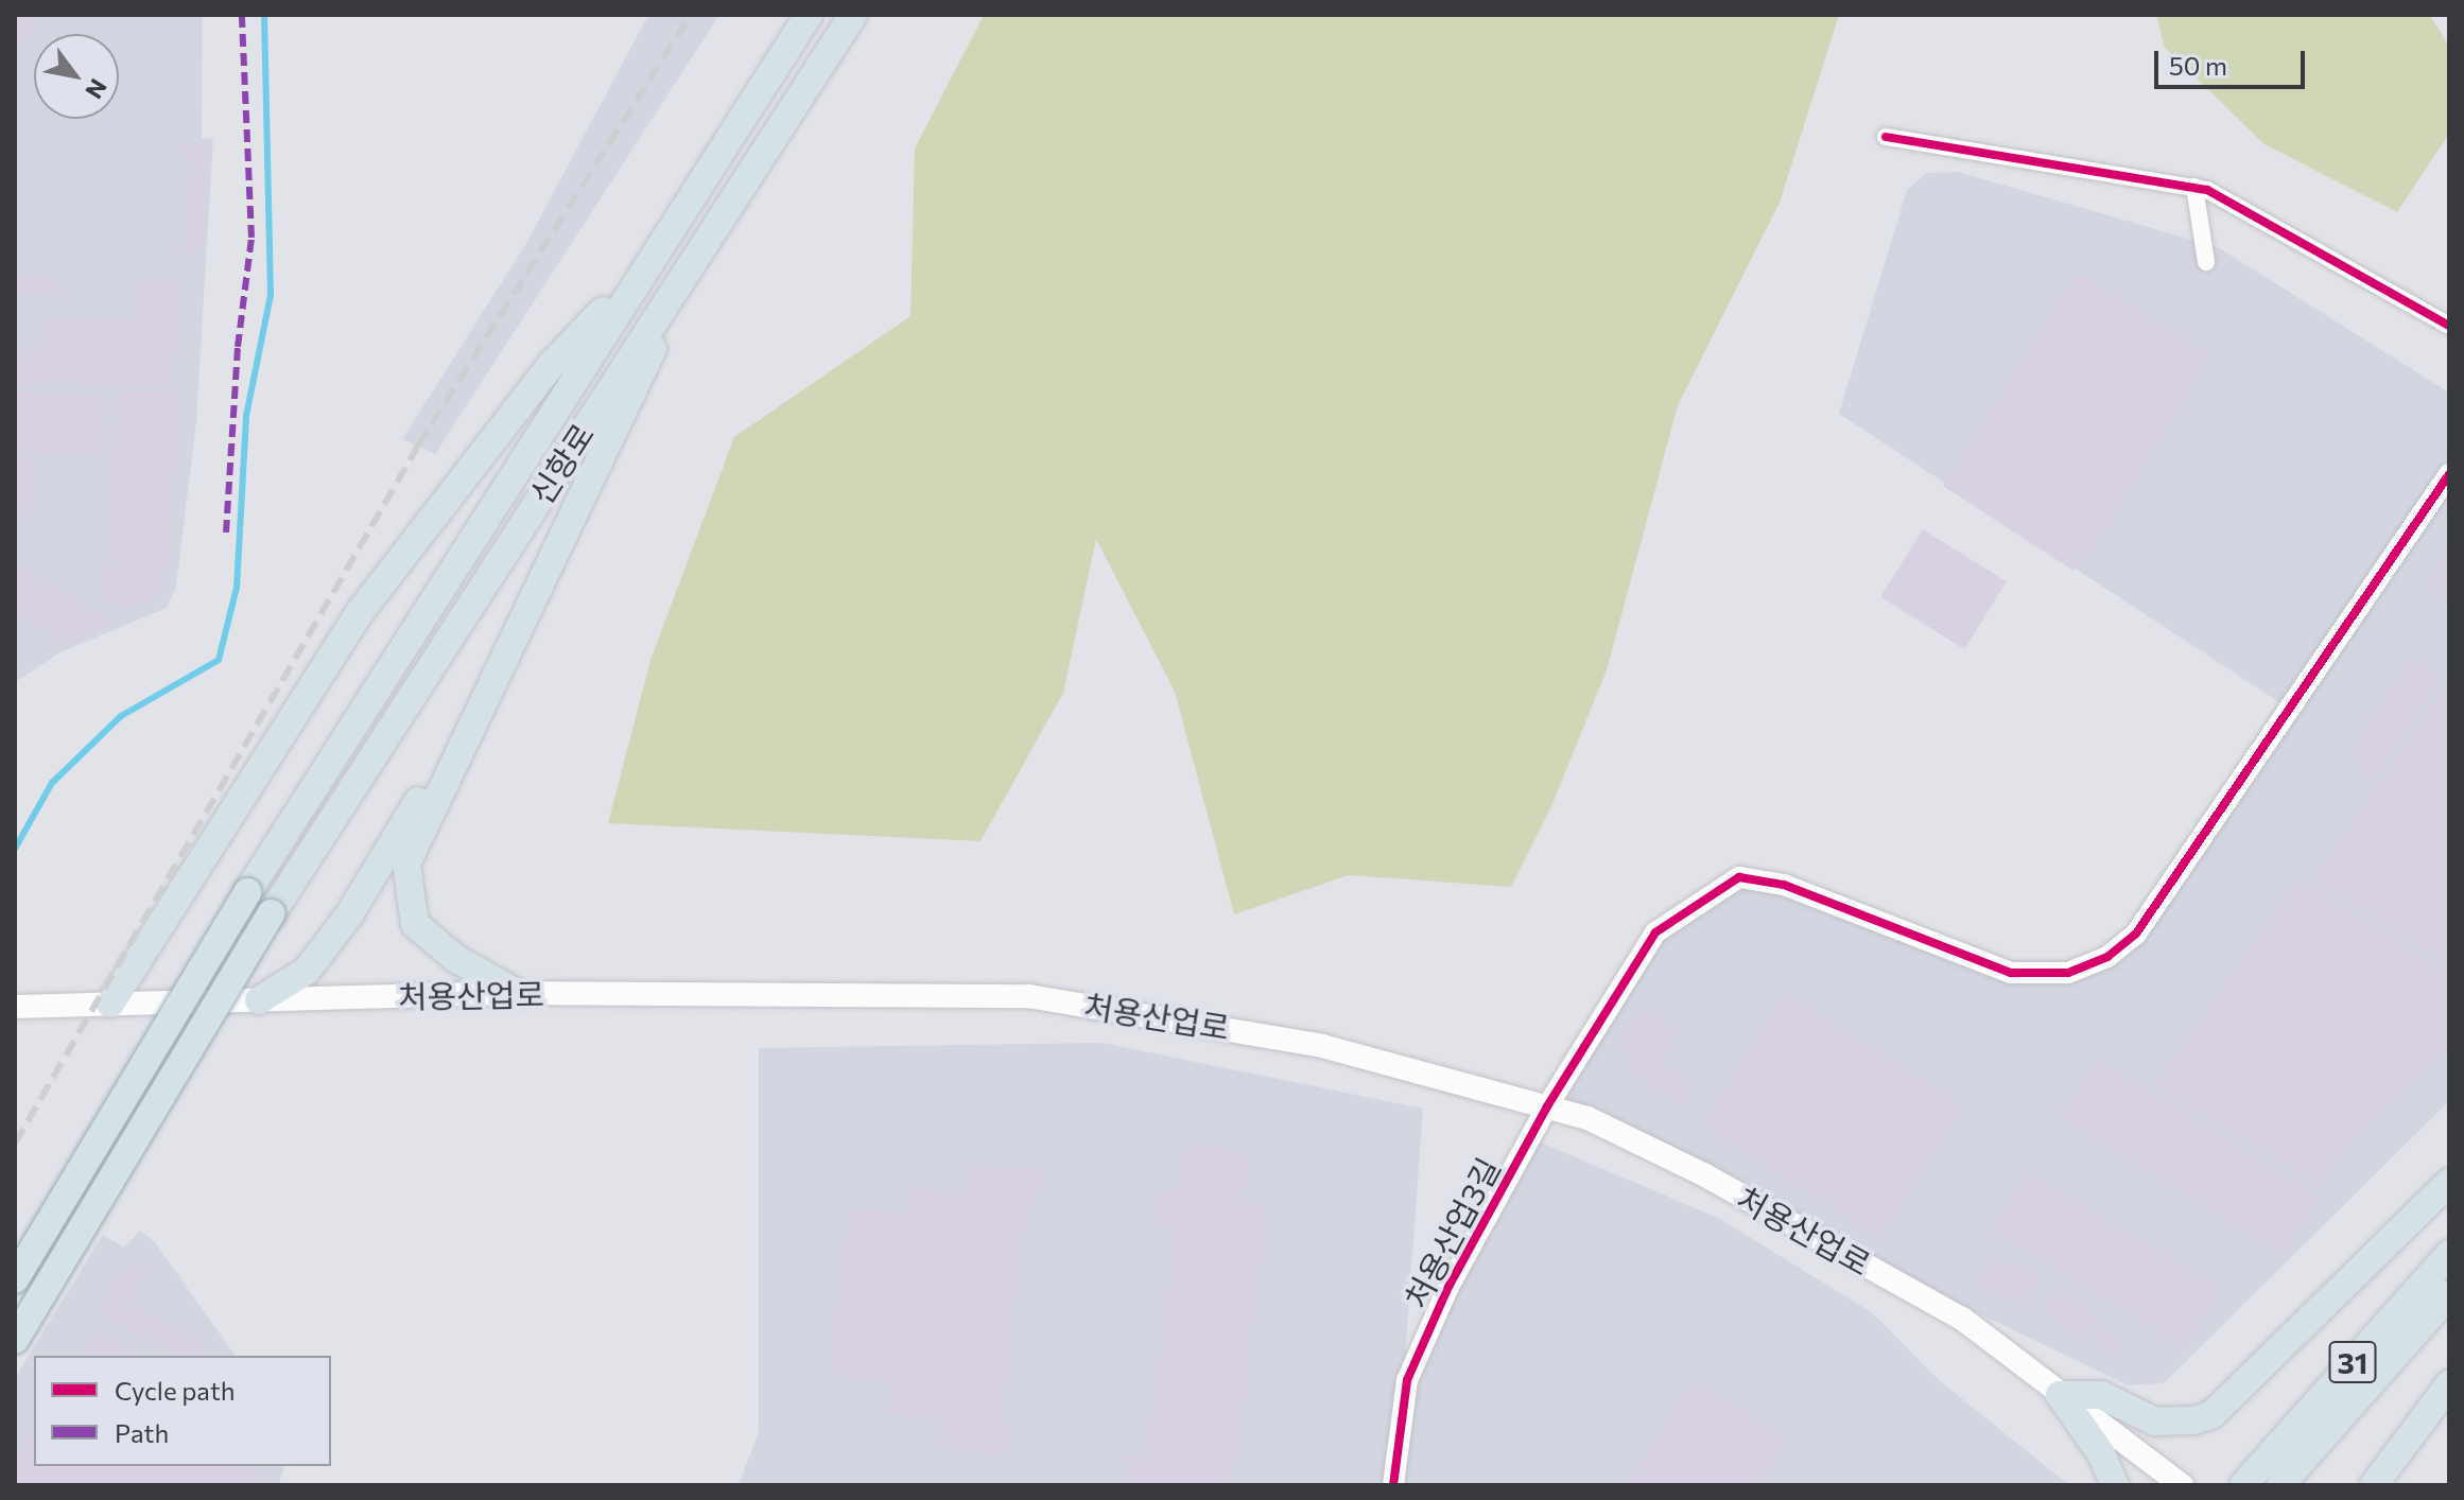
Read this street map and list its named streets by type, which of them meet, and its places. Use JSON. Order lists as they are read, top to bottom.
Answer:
{
  "streets": {
    "highway": ["신항로", "31"],
    "main road": ["처용산업로"],
    "street": ["처용산업3길"]
  },
  "crossings": [
    ["처용산업로", "처용산업3길"]
  ],
  "legend": ["Cycle path", "Path"],
  "scale_bar": "50 m",
  "north": "bottom right"
}
